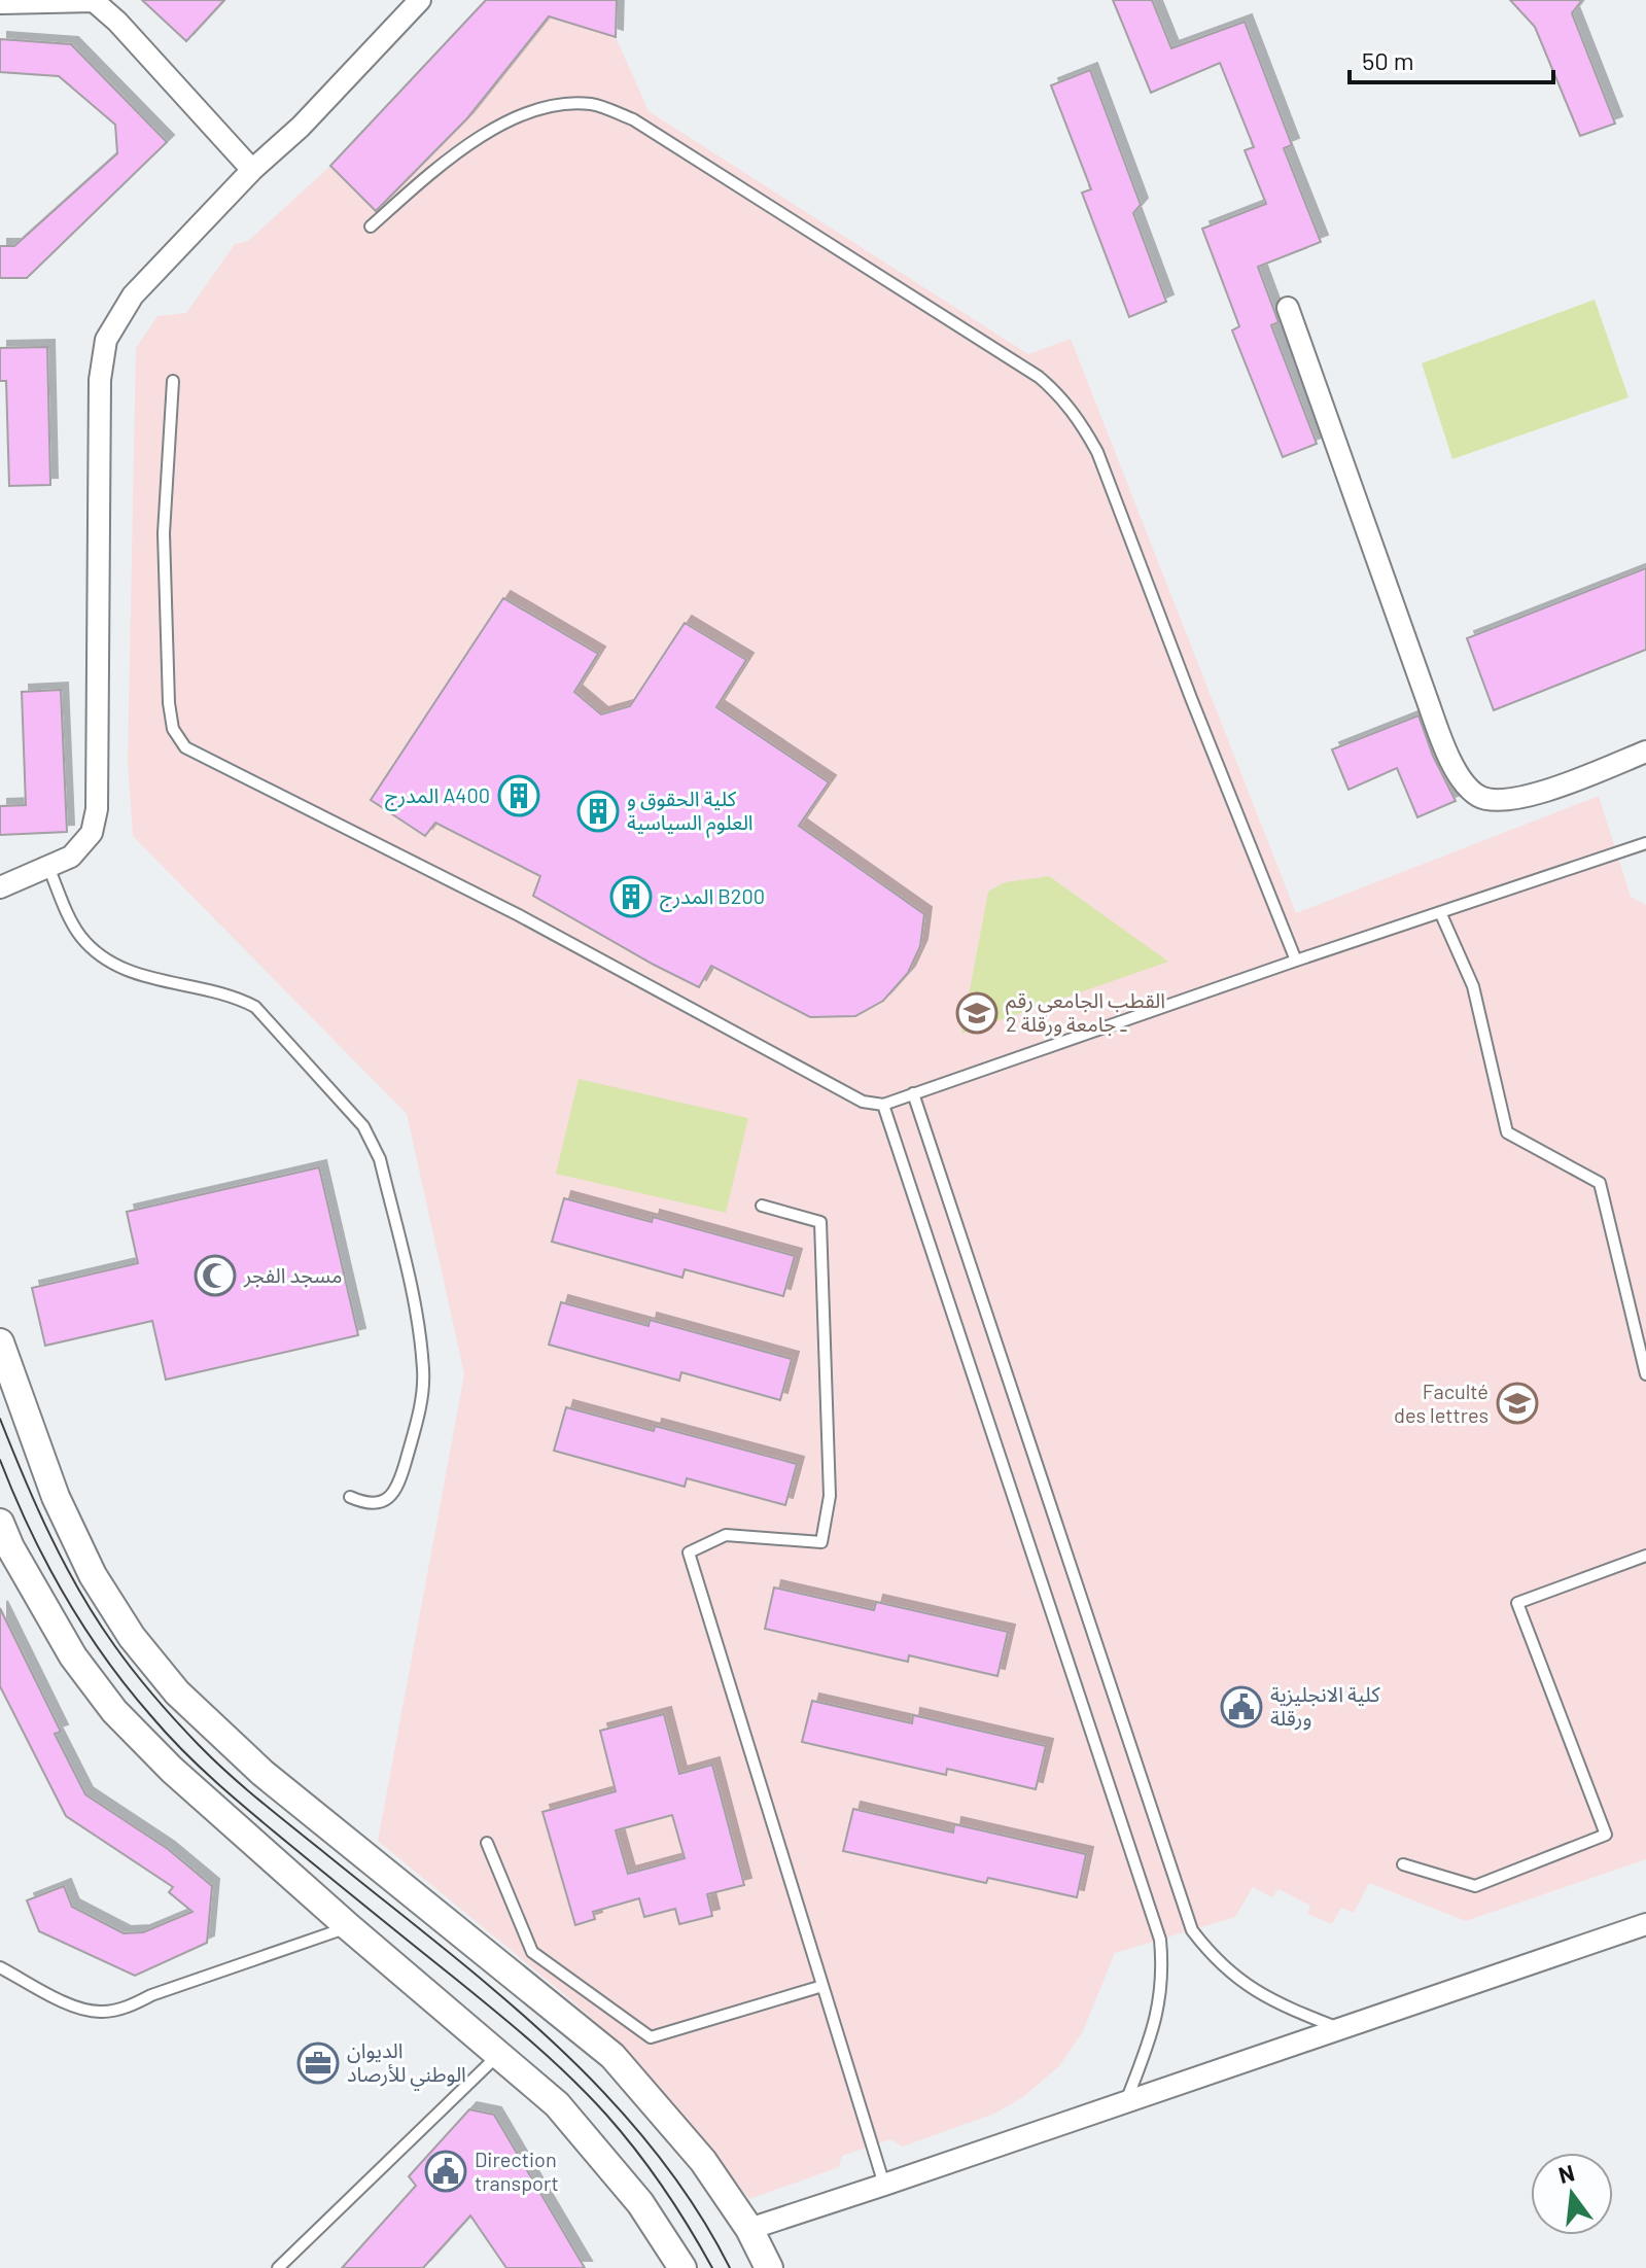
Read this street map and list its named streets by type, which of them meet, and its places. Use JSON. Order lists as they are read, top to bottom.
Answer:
{
  "places": {
    "building": ["المدرج A400", "كلية الحقوق و العلوم السياسية", "المدرج B200"],
    "school or university": ["القطب الجامعي رقم 2 ـ جامعة ورقلة", "Faculté des lettres"],
    "mosque": ["مسجد الفجر"],
    "public building": ["كلية الانجليزية ورقلة", "Direction transport"],
    "office": ["الديوان الوطني للأرصاد"]
  },
  "scale_bar": "50 m",
  "north": "top"
}
